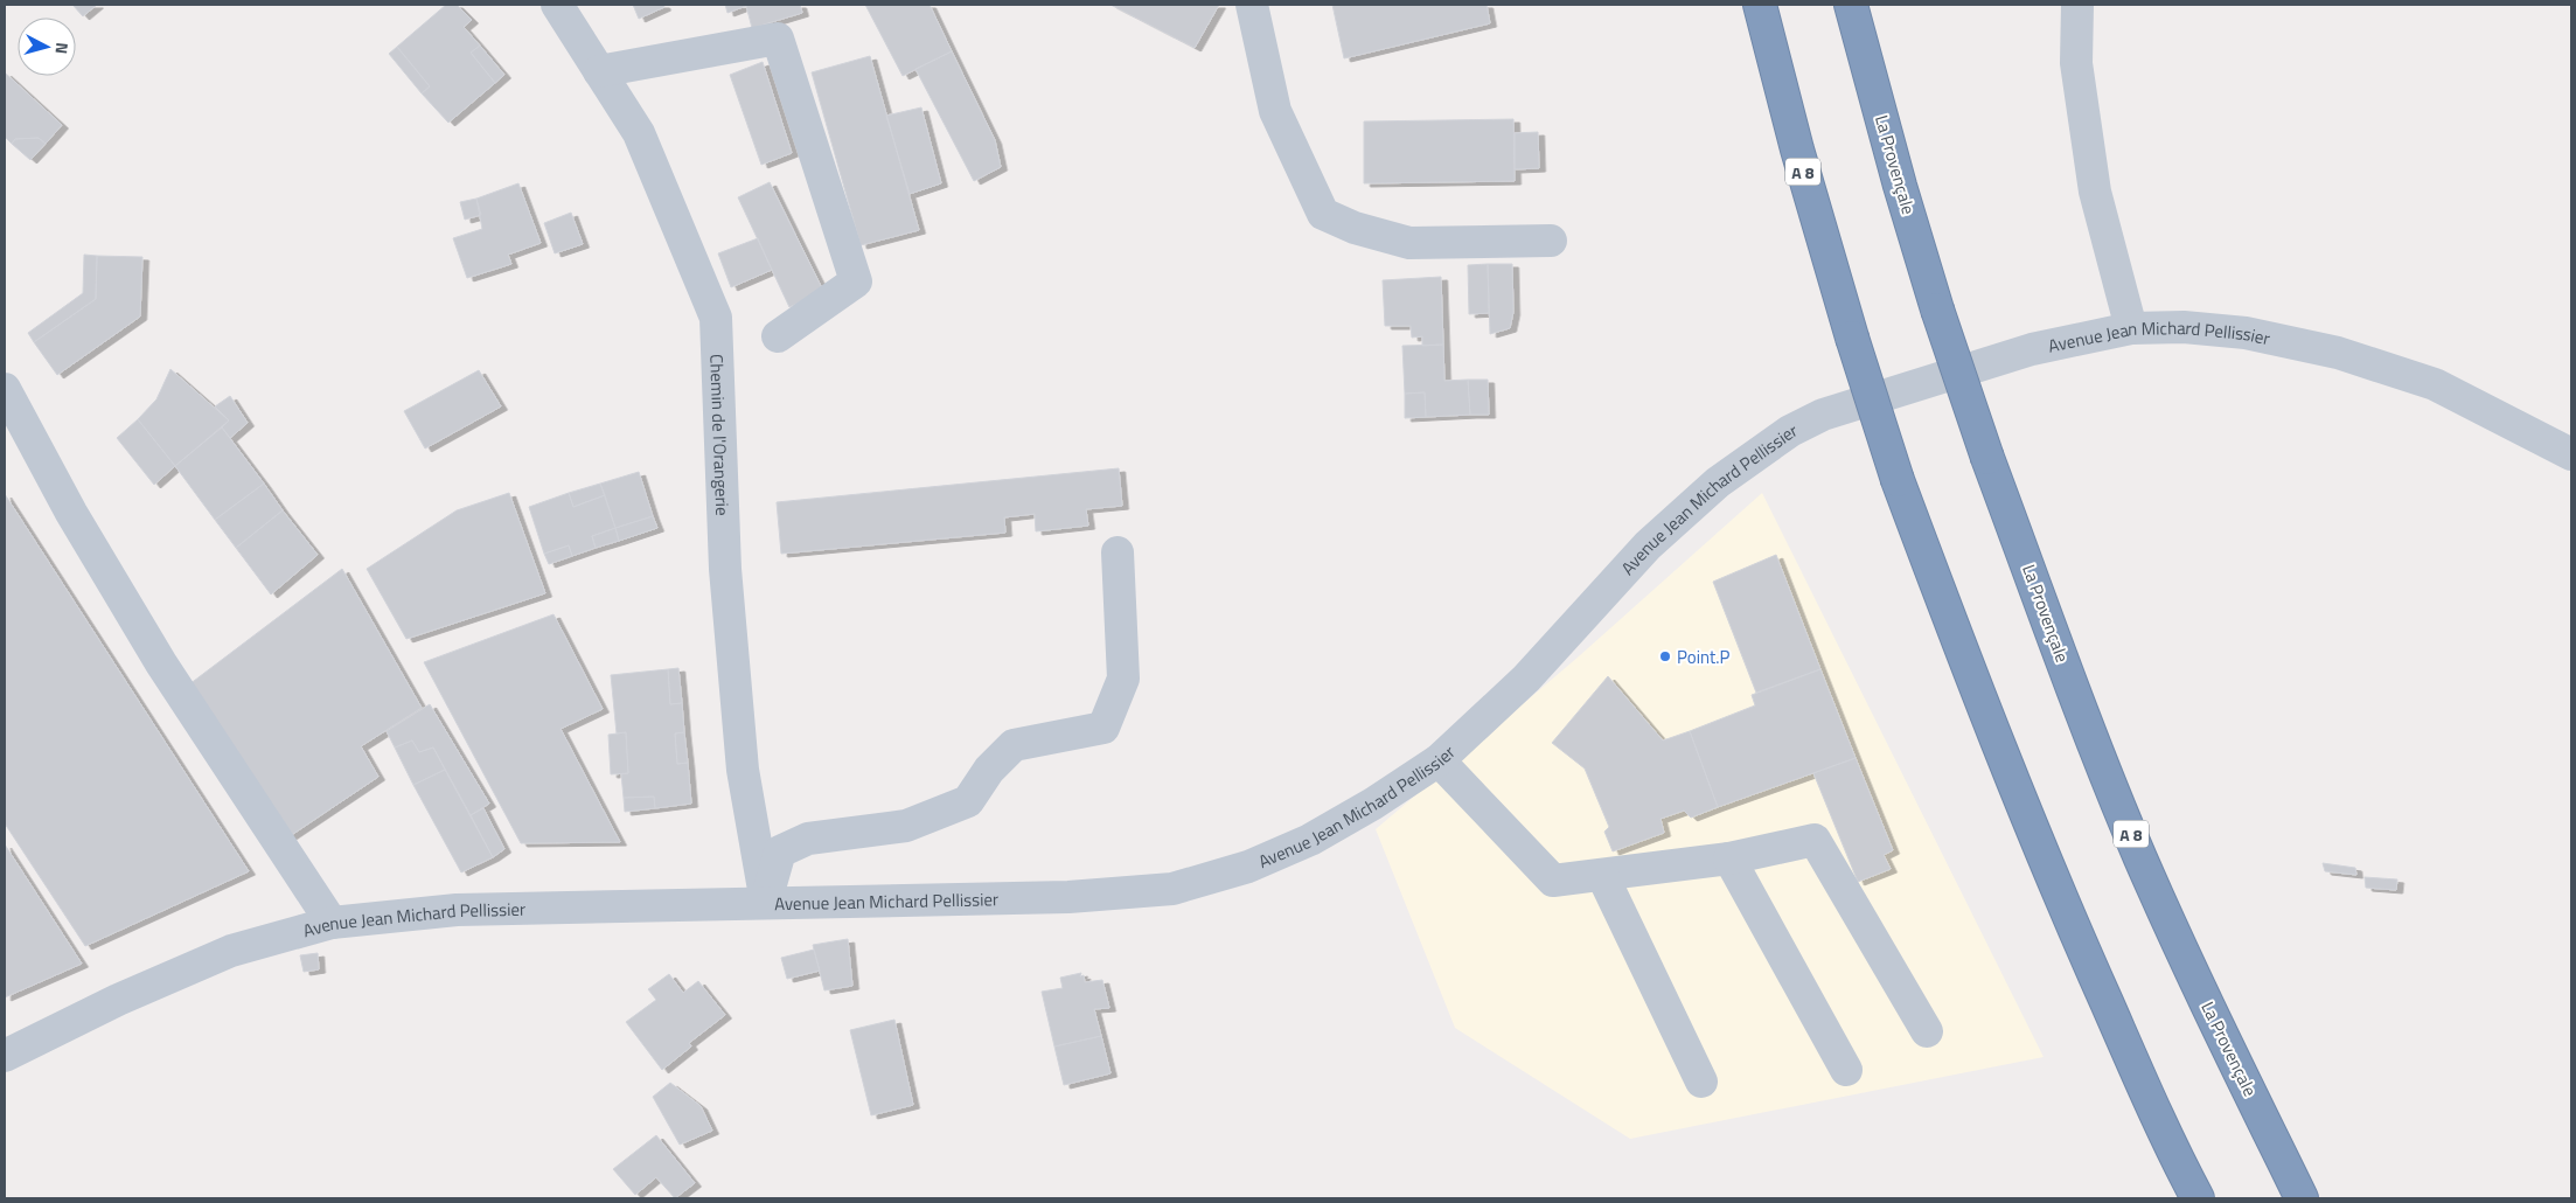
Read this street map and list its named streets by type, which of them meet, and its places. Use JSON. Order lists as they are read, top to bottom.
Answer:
{
  "streets": {
    "highway": ["La Provençale", "A 8"],
    "street": ["Avenue Jean Michard Pellissier", "Chemin de l'Orangerie"]
  },
  "crossings": [
    ["Avenue Jean Michard Pellissier", "Chemin de l'Orangerie"]
  ],
  "places": ["Point.P"],
  "north": "right"
}
